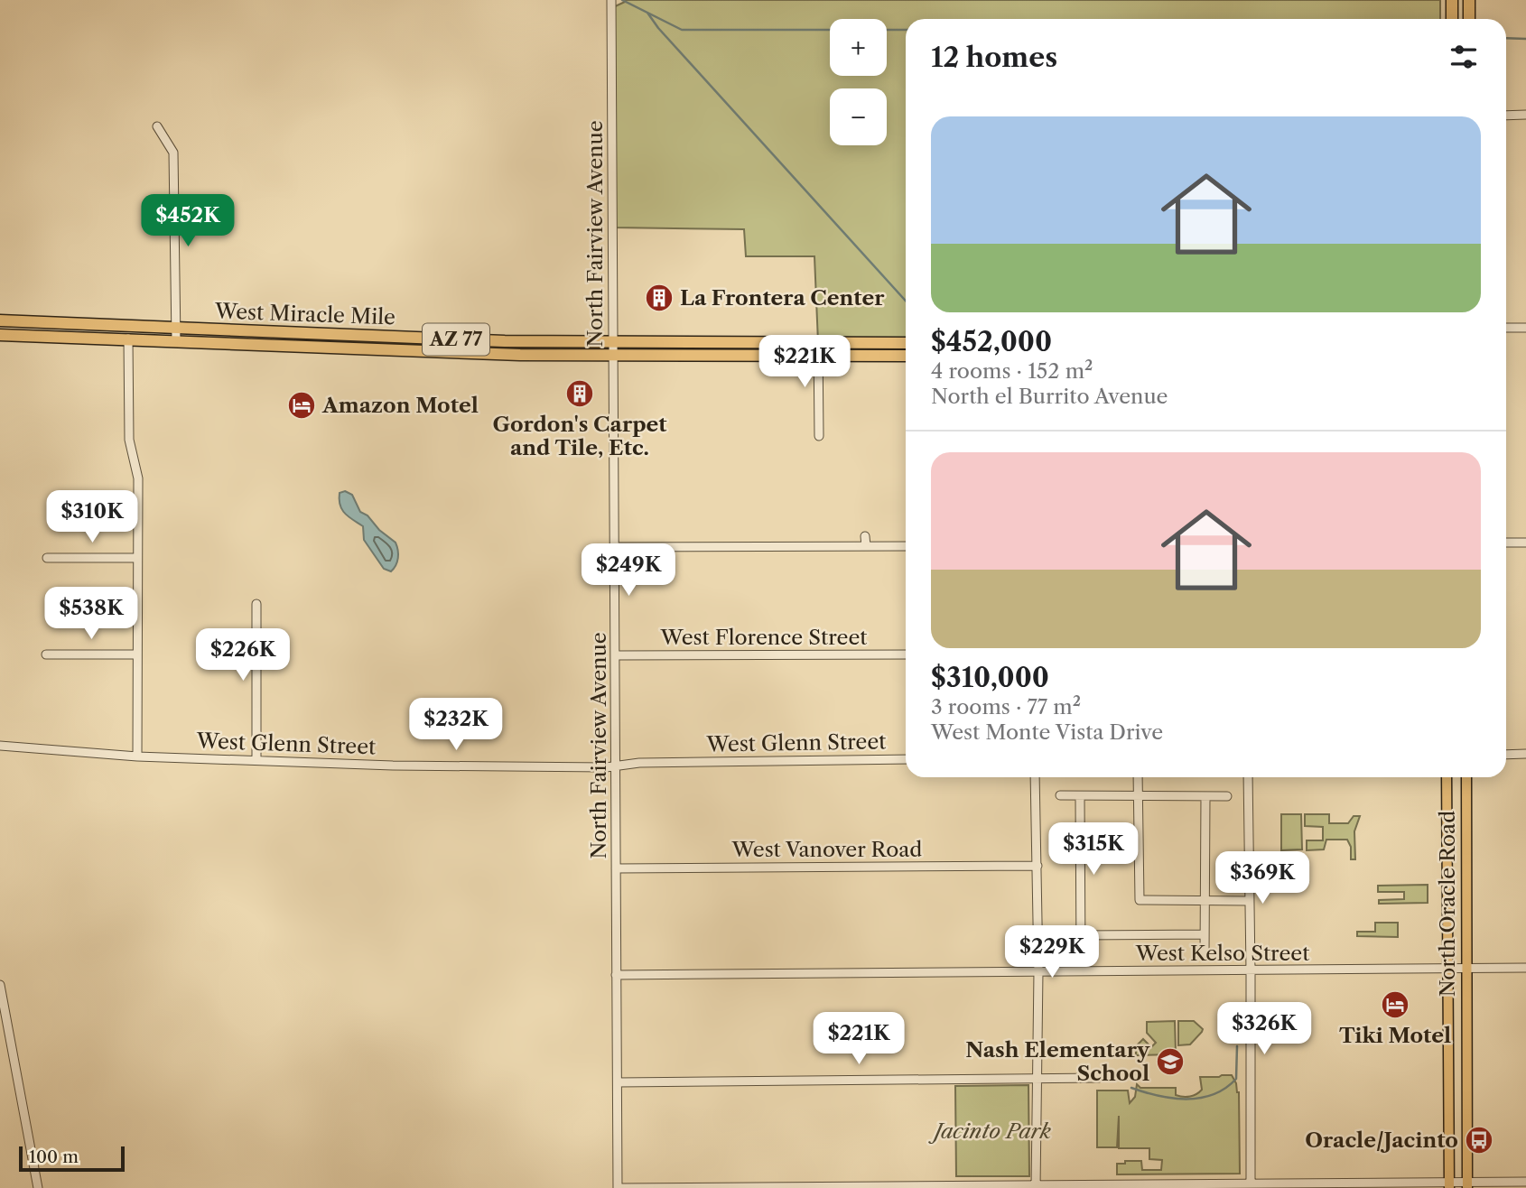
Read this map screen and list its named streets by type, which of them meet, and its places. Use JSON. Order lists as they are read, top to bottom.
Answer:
{
  "streets": {
    "highway": ["West Miracle Mile", "AZ 77"],
    "main road": ["North Oracle Road"],
    "street": [
      "North Fairview Avenue",
      "West Florence Street",
      "West Glenn Street",
      "West Vanover Road",
      "West Kelso Street"
    ]
  },
  "crossings": [
    ["North Fairview Avenue", "West Miracle Mile"],
    ["North Fairview Avenue", "West Florence Street"],
    ["North Fairview Avenue", "West Glenn Street"],
    ["North Fairview Avenue", "West Vanover Road"],
    ["North Fairview Avenue", "West Kelso Street"],
    ["North Oracle Road", "West Kelso Street"]
  ],
  "parks": ["Jacinto Park"],
  "places": {
    "building": ["La Frontera Center", "Gordon's Carpet and Tile, Etc."],
    "hotel": ["Amazon Motel", "Tiki Motel"],
    "school or university": ["Nash Elementary School"],
    "bus stop": ["Oracle/Jacinto"]
  },
  "scale_bar": "100 m",
  "page": {
    "map_buttons": ["+", "−"],
    "heading": "12 homes",
    "list": [
      {
        "name": "$452,000",
        "note": "4 rooms · 152 m² · North el Burrito Avenue"
      },
      {
        "name": "$310,000",
        "note": "3 rooms · 77 m² · West Monte Vista Drive"
      }
    ],
    "price": [
      "$452K",
      "$221K",
      "$310K",
      "$249K",
      "$538K",
      "$226K",
      "$232K",
      "$315K",
      "$369K",
      "$229K",
      "$326K",
      "$221K"
    ],
    "scale": "100 m"
  }
}
